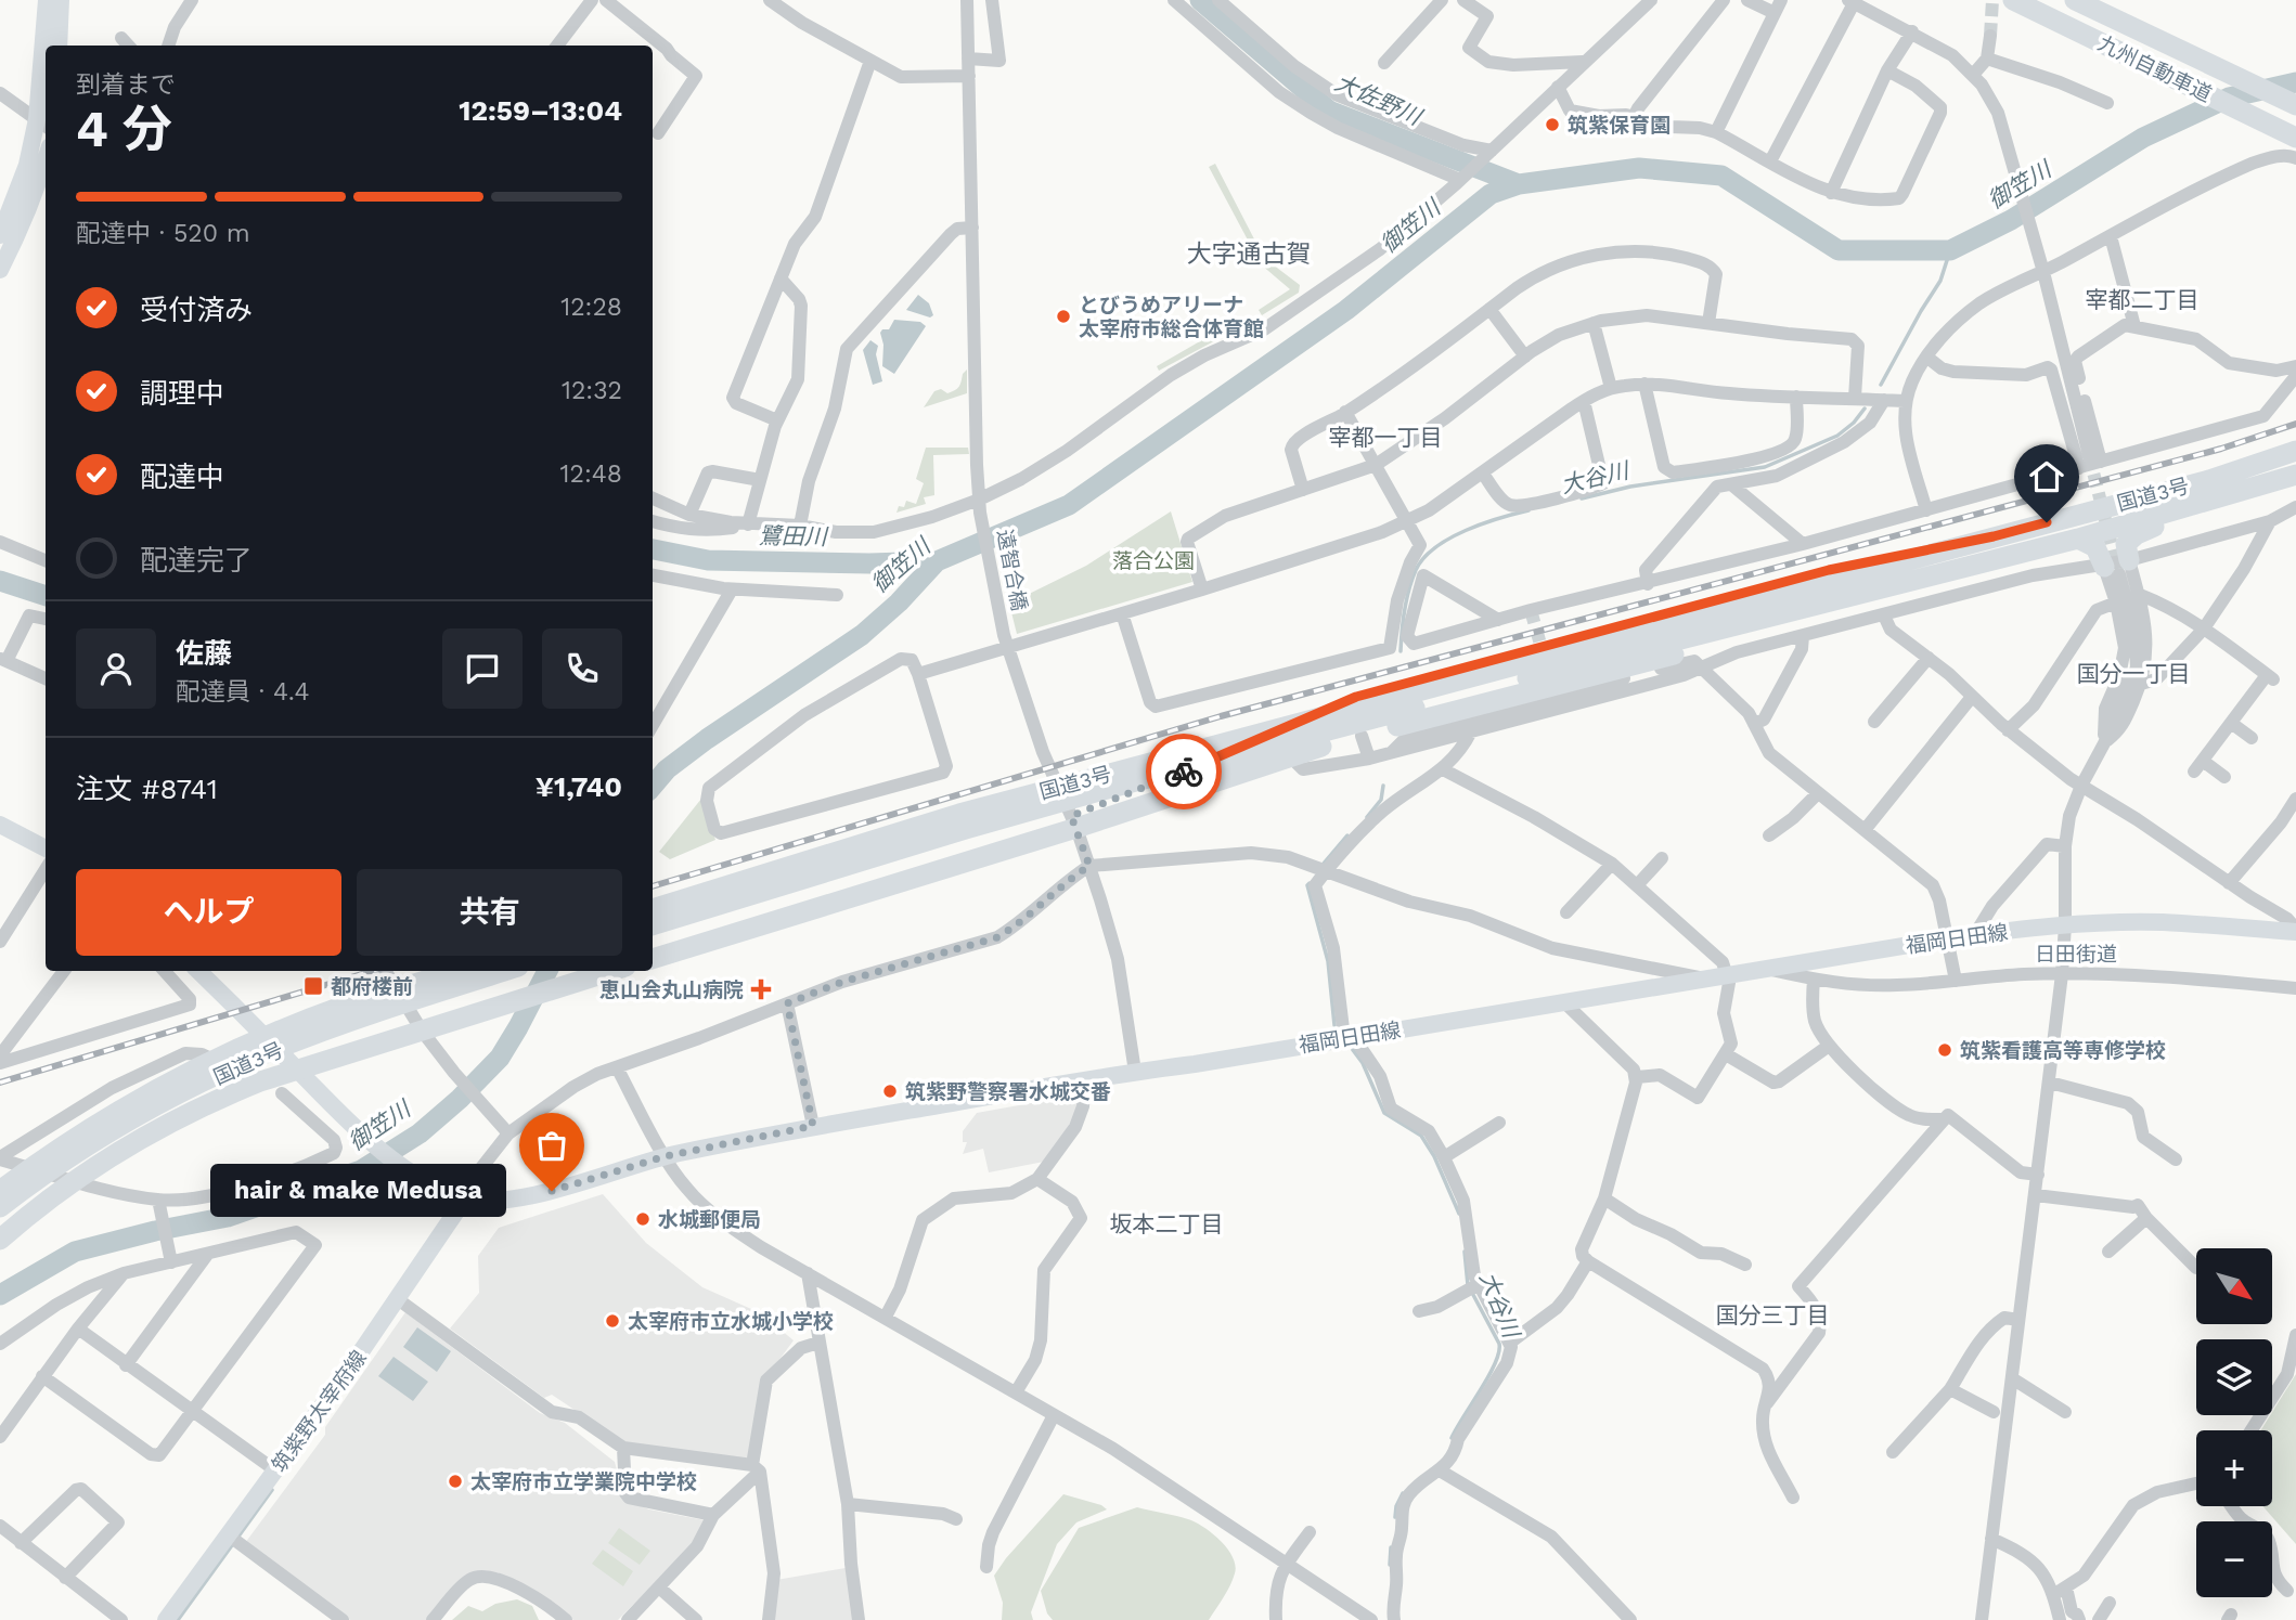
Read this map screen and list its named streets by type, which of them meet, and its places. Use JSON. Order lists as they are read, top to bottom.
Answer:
{
  "streets": {
    "highway": ["九州自動車道", "国道3号"],
    "main road": ["福岡日田線", "筑紫野太宰府線"],
    "street": ["遠智合橋", "日田街道"]
  },
  "crossings": [
    ["遠智合橋", "福岡日田線"],
    ["福岡日田線", "日田街道"],
    ["福岡日田線", "筑紫野太宰府線"]
  ],
  "districts": [
    "大字通古賀",
    "宰都二丁目",
    "宰都一丁目",
    "国分一丁目",
    "坂本二丁目",
    "国分三丁目"
  ],
  "water": [
    "大佐野川",
    "御笠川",
    "大谷川",
    "鷺田川"
  ],
  "parks": ["落合公園"],
  "places": {
    "other": [
      "筑紫保育園",
      "とびうめアリーナ 太宰府市総合体育館",
      "筑紫看護高等専修学校",
      "筑紫野警察署水城交番",
      "hair & make Medusa",
      "水城郵便局",
      "太宰府市立水城小学校",
      "太宰府市立学業院中学校"
    ],
    "transit": ["都府楼前"],
    "health": ["恵山会丸山病院"]
  },
  "north": "bottom right",
  "page": {
    "heading": ["4 分", "到着まで", "12:59–13:04"],
    "panel": [
      "佐藤",
      "配達員 · 4.4",
      "注文 #8741",
      "¥1,740"
    ],
    "bar": "配達中 · 520 m",
    "list": [
      ["受付済み", "12:28"],
      ["調理中", "12:32"],
      ["配達中", "12:48"],
      "配達完了"
    ],
    "buttons": ["ヘルプ", "共有"],
    "bubble": "hair & make Medusa",
    "map_buttons": ["+", "−"]
  }
}
